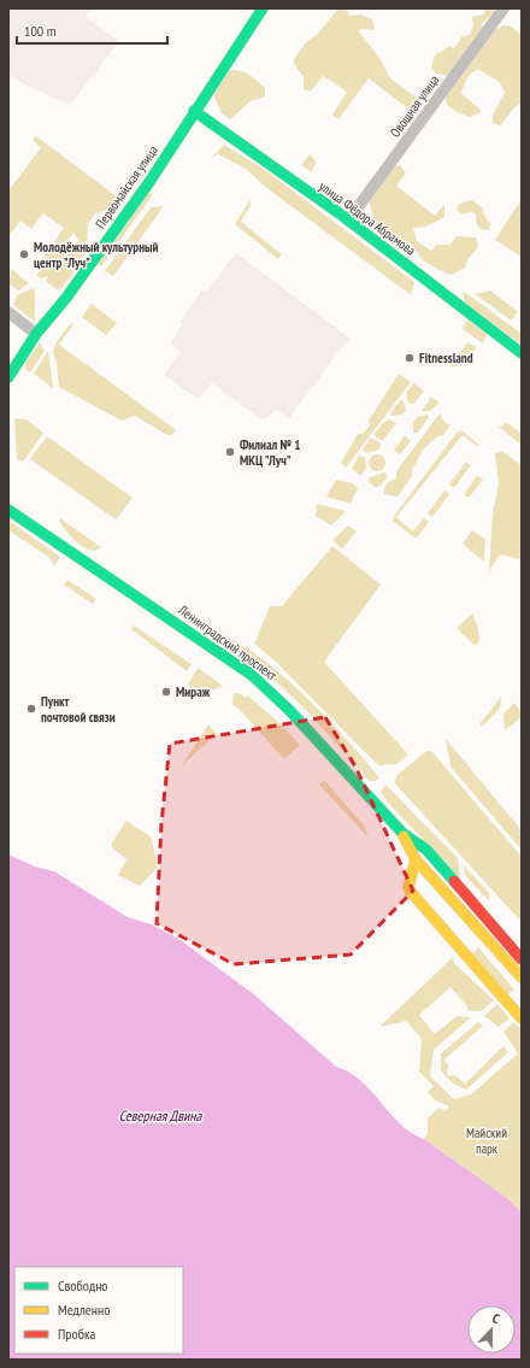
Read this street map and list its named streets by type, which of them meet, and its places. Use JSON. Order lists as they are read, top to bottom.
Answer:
{
  "streets": {
    "main road": ["Первомайская улица", "улица Фёдора Абрамова", "Ленинградский проспект"],
    "street": ["Овощная улица"]
  },
  "crossings": [
    ["Овощная улица", "улица Фёдора Абрамова"],
    ["Первомайская улица", "улица Фёдора Абрамова"]
  ],
  "water": ["Северная Двина"],
  "parks": ["Майский парк"],
  "places": [
    "Молодёжный культурный центр \"Луч\"",
    "Fitnessland",
    "Филиал № 1 МКЦ \"Луч\"",
    "Мираж",
    "Пункт почтовой связи"
  ],
  "legend": ["Свободно", "Медленно", "Пробка"],
  "scale_bar": "100 m",
  "north": "top"
}
